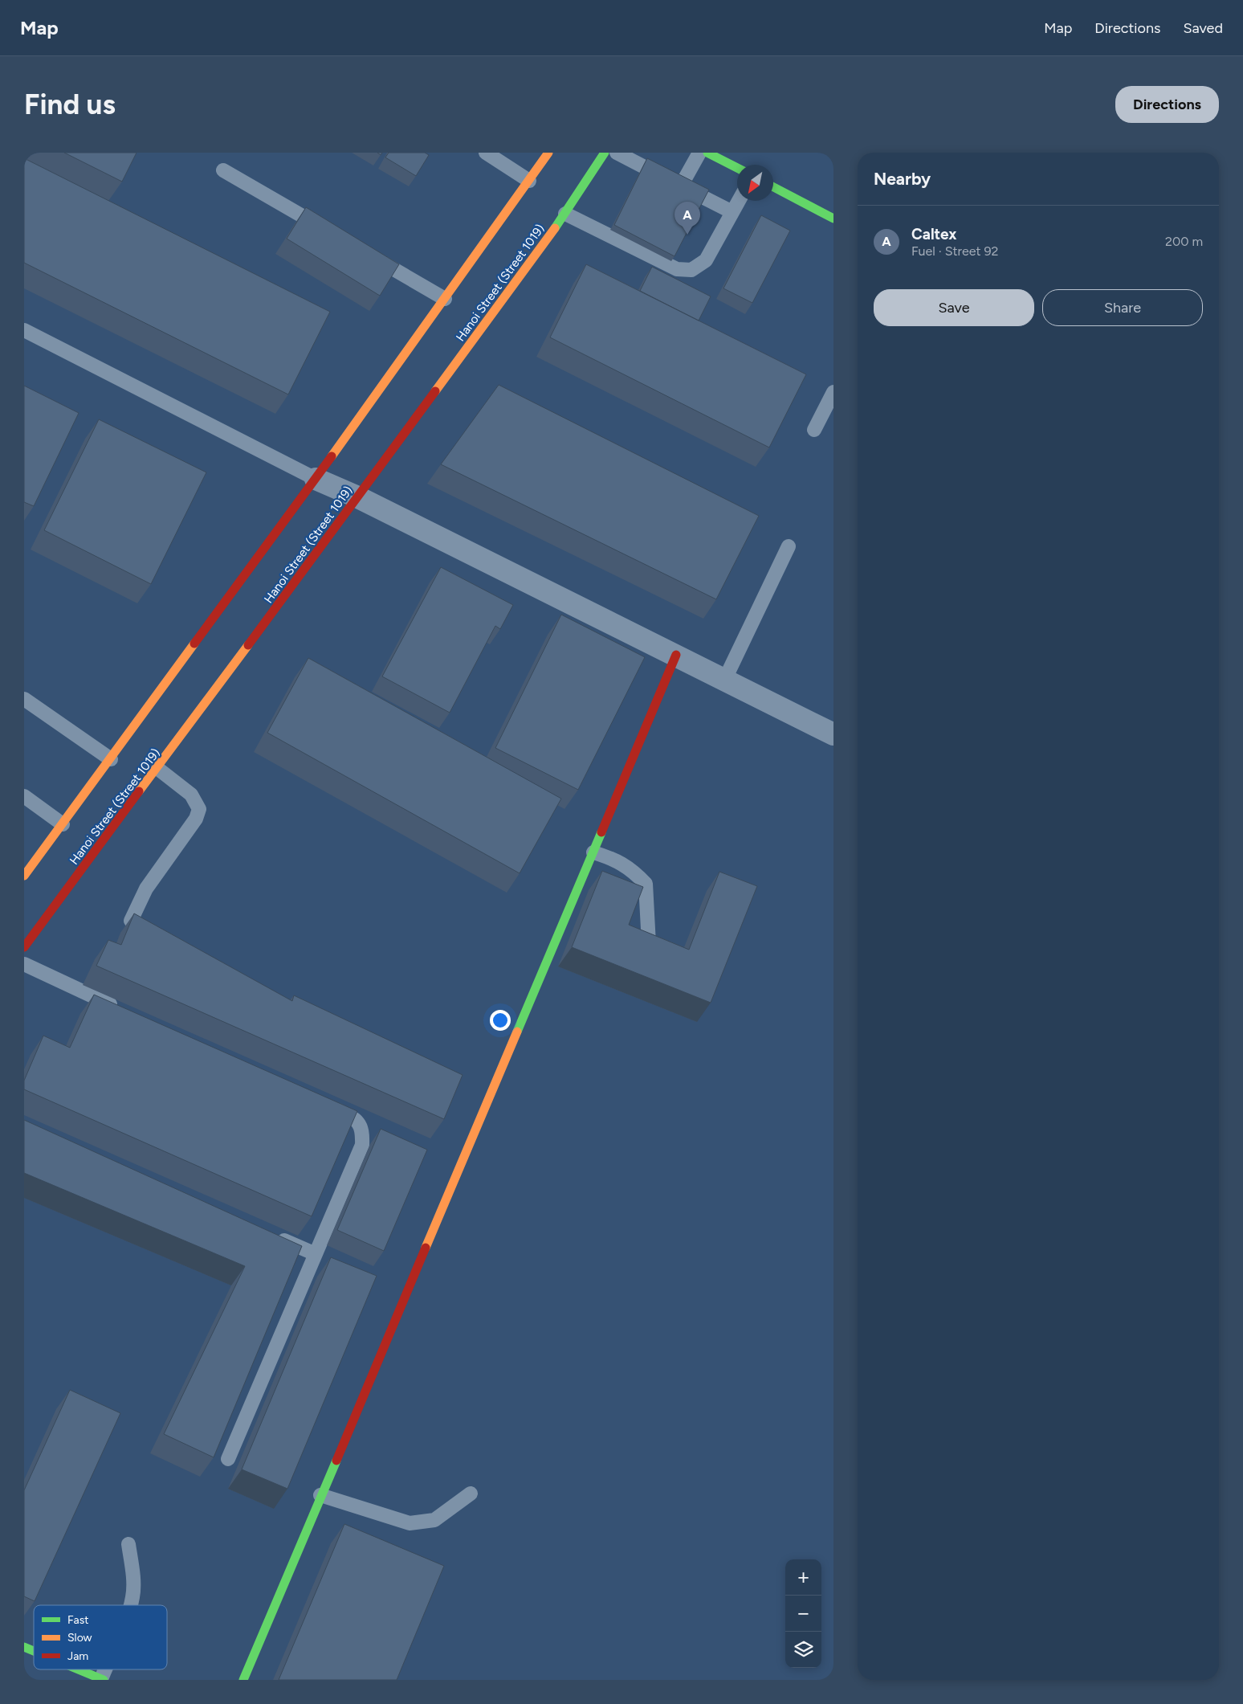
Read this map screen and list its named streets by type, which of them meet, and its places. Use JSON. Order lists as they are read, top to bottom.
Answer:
{
  "streets": {
    "main road": ["Hanoi Street (Street 1019)"]
  },
  "legend": ["Fast", "Slow", "Jam"],
  "north": "bottom left",
  "page": {
    "header": "Map",
    "nav": ["Map", "Directions", "Saved"],
    "buttons": [
      "Directions",
      ["Save", "Share"]
    ],
    "title": "Find us",
    "heading": "Nearby",
    "pins": "A",
    "list": [
      {
        "mark": "A",
        "name": "Caltex",
        "note": "Fuel · Street 92",
        "value": "200 m"
      }
    ],
    "map_buttons": ["+", "−"]
  }
}
